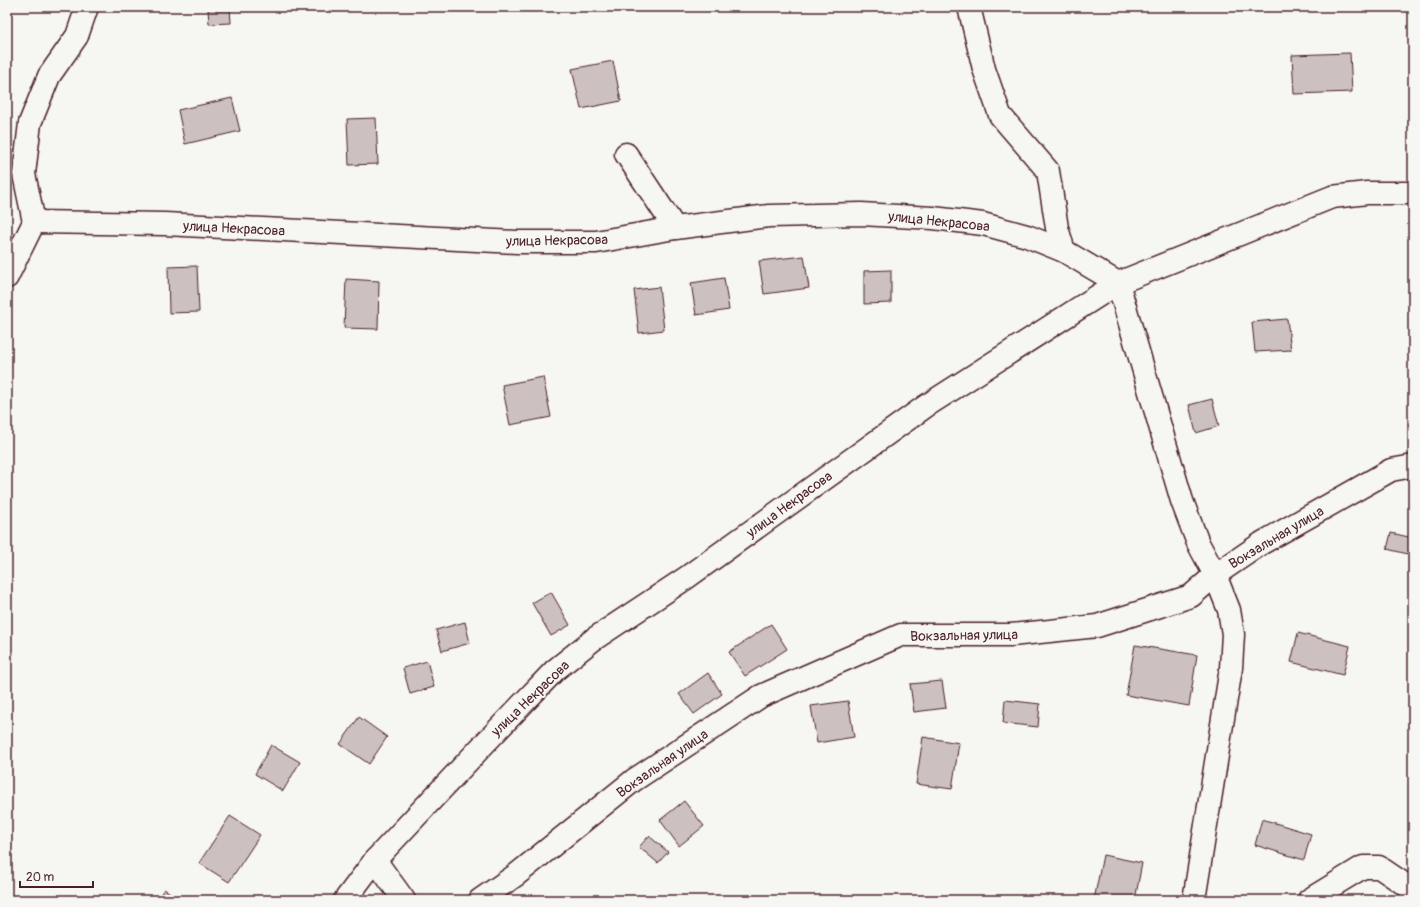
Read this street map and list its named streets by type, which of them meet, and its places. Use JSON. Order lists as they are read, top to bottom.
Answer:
{
  "streets": {
    "street": ["улица Некрасова", "Вокзальная улица"]
  },
  "scale_bar": "20 m"
}
